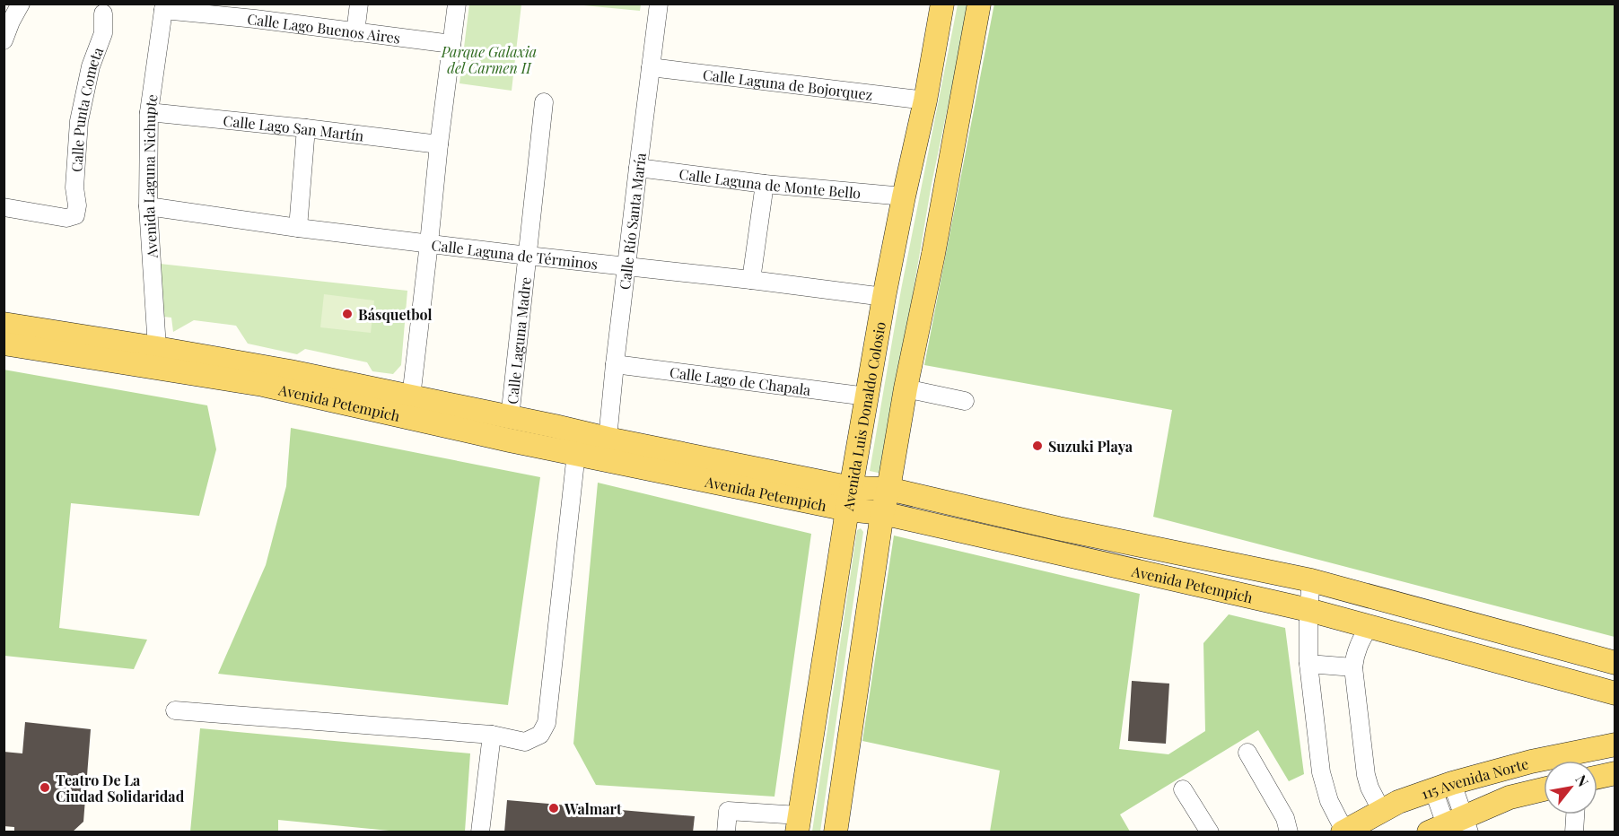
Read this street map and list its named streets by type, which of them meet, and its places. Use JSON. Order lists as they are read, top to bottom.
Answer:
{
  "streets": {
    "main road": ["Avenida Petempich", "Avenida Luis Donaldo Colosio", "115 Avenida Norte"],
    "street": [
      "Calle Lago Buenos Aires",
      "Calle Laguna de Bojorquez",
      "Calle Punta Cometa",
      "Calle Lago San Martín",
      "Avenida Laguna Nichupte",
      "Calle Laguna de Monte Bello",
      "Calle Río Santa María",
      "Calle Laguna de Términos",
      "Calle Laguna Madre",
      "Calle Lago de Chapala"
    ]
  },
  "crossings": [
    ["Calle Lago Buenos Aires", "Avenida Laguna Nichupte"],
    ["Calle Laguna de Bojorquez", "Calle Río Santa María"],
    ["Calle Laguna de Bojorquez", "Avenida Luis Donaldo Colosio"],
    ["Calle Lago San Martín", "Avenida Laguna Nichupte"],
    ["Avenida Laguna Nichupte", "Calle Laguna de Términos"],
    ["Avenida Laguna Nichupte", "Avenida Petempich"],
    ["Calle Laguna de Monte Bello", "Calle Río Santa María"],
    ["Calle Laguna de Monte Bello", "Avenida Luis Donaldo Colosio"],
    ["Calle Río Santa María", "Calle Laguna de Términos"],
    ["Calle Río Santa María", "Calle Lago de Chapala"],
    ["Calle Río Santa María", "Avenida Petempich"],
    ["Calle Laguna de Términos", "Calle Laguna Madre"],
    ["Calle Laguna de Términos", "Avenida Luis Donaldo Colosio"],
    ["Calle Laguna Madre", "Avenida Petempich"],
    ["Calle Lago de Chapala", "Avenida Luis Donaldo Colosio"],
    ["Avenida Petempich", "Avenida Luis Donaldo Colosio"]
  ],
  "parks": ["Parque Galaxia del Carmen II"],
  "places": [
    "Básquetbol",
    "Suzuki Playa",
    "Teatro De La Ciudad Solidaridad",
    "Walmart"
  ],
  "north": "top right"
}
